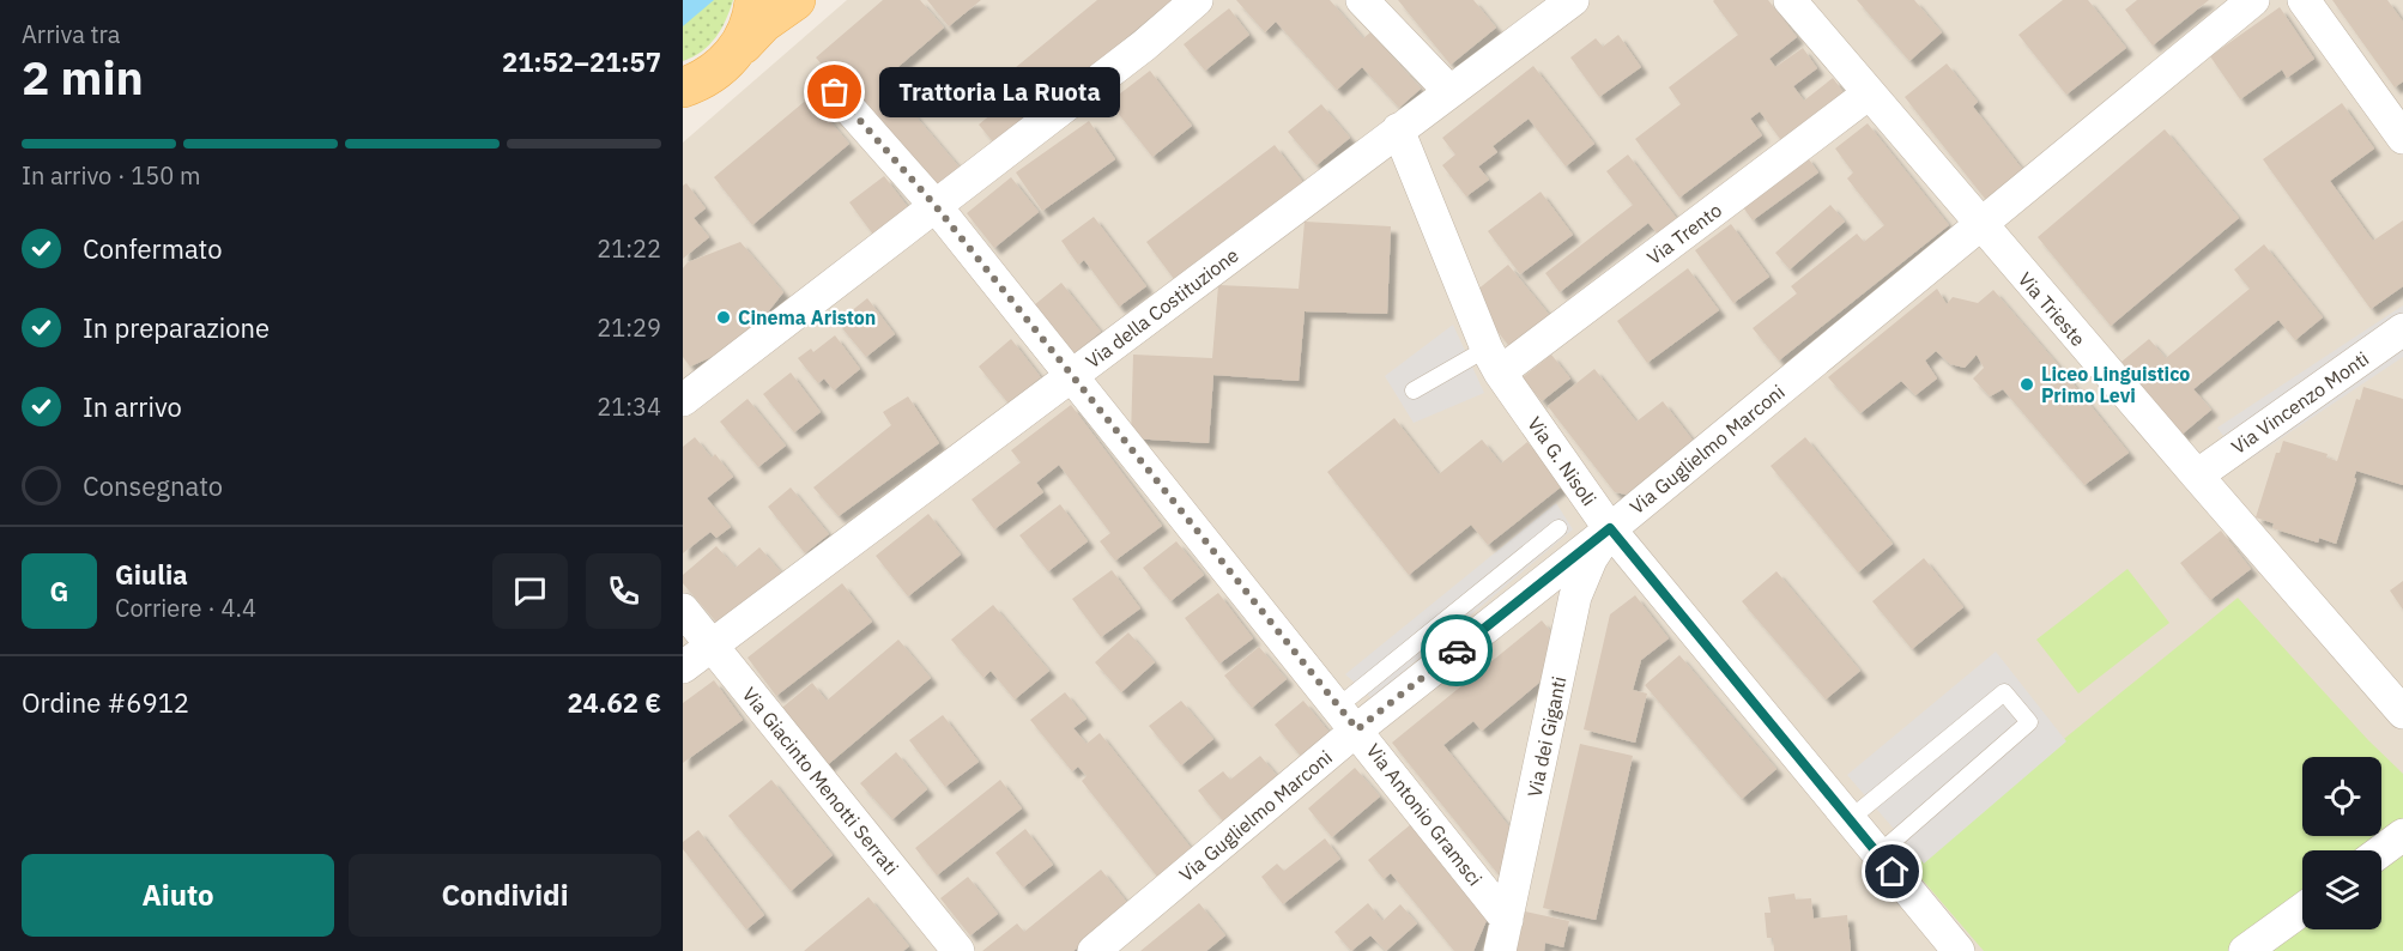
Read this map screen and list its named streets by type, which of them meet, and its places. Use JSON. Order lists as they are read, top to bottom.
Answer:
{
  "streets": {
    "street": [
      "Via Trento",
      "Via della Costituzione",
      "Via Trieste",
      "Via Vincenzo Monti",
      "Via Guglielmo Marconi",
      "Via G. Nisoli",
      "Via dei Giganti",
      "Via Giacinto Menotti Serrati",
      "Via Antonio Gramsci"
    ]
  },
  "crossings": [
    ["Via Trento", "Via Trieste"],
    ["Via Trento", "Via G. Nisoli"],
    ["Via della Costituzione", "Via G. Nisoli"],
    ["Via della Costituzione", "Via Giacinto Menotti Serrati"],
    ["Via della Costituzione", "Via Antonio Gramsci"],
    ["Via Trieste", "Via Vincenzo Monti"],
    ["Via Trieste", "Via Guglielmo Marconi"],
    ["Via Guglielmo Marconi", "Via G. Nisoli"],
    ["Via Guglielmo Marconi", "Via dei Giganti"],
    ["Via Guglielmo Marconi", "Via Antonio Gramsci"],
    ["Via G. Nisoli", "Via dei Giganti"],
    ["Via dei Giganti", "Via Antonio Gramsci"]
  ],
  "places": ["Trattoria La Ruota", "Cinema Ariston", "Liceo Linguistico Primo Levi"],
  "page": {
    "heading": ["2 min", "Arriva tra", "21:52–21:57"],
    "panel": [
      "Giulia",
      "Corriere · 4.4",
      "Ordine #6912",
      "24.62 €"
    ],
    "bubble": "Trattoria La Ruota",
    "bar": "In arrivo · 150 m",
    "list": [
      ["Confermato", "21:22"],
      ["In preparazione", "21:29"],
      ["In arrivo", "21:34"],
      "Consegnato"
    ],
    "round": "G",
    "buttons": ["Aiuto", "Condividi"]
  }
}
